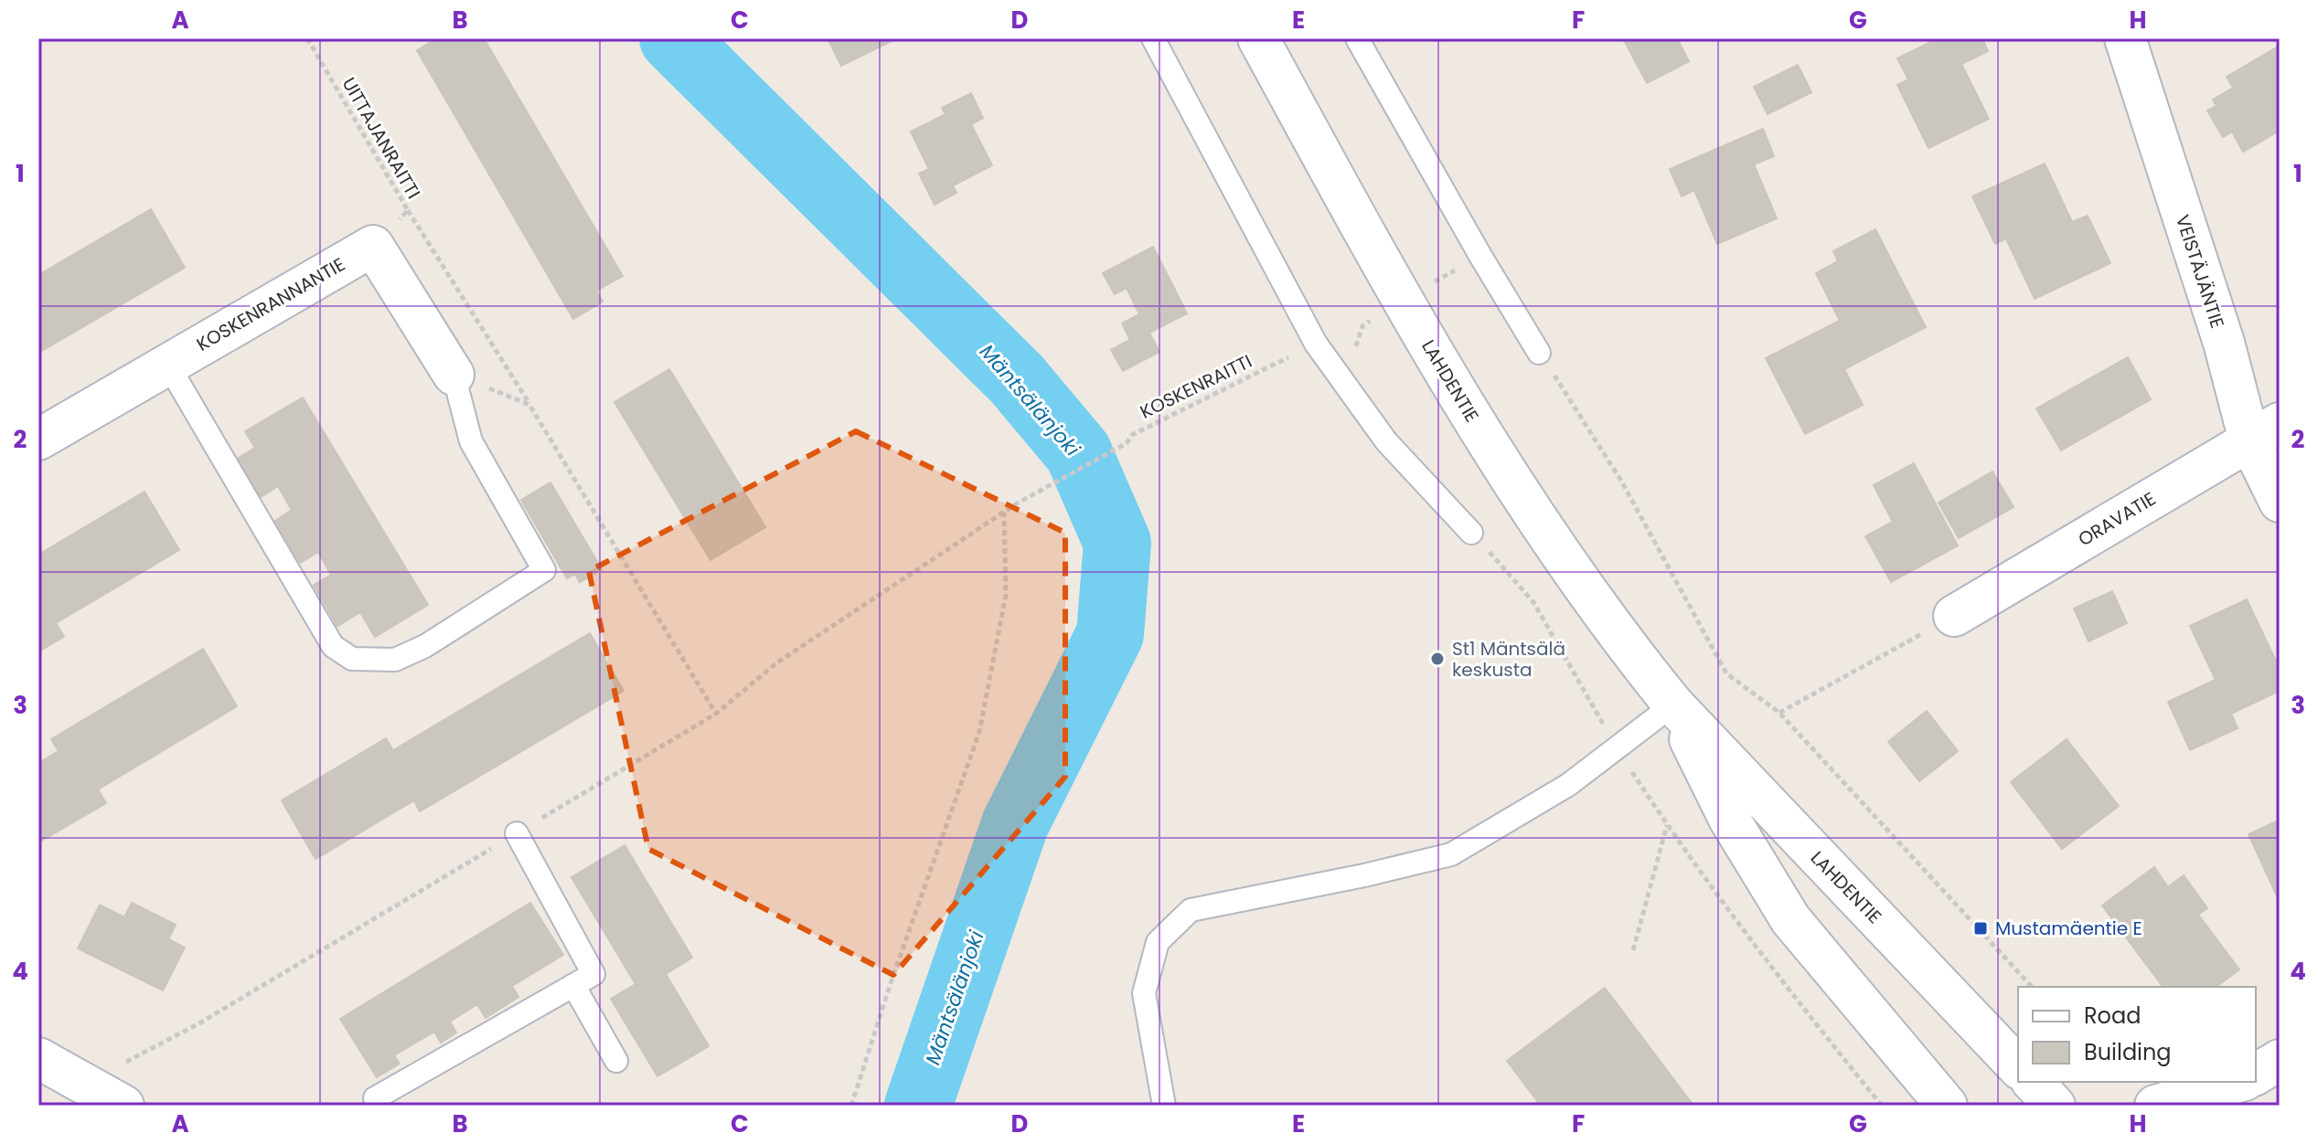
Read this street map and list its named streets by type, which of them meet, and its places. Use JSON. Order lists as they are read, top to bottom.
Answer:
{
  "streets": {
    "main road": [
      "VEISTÄJÄNTIE",
      "KOSKENRANNANTIE",
      "LAHDENTIE",
      "ORAVATIE"
    ],
    "path": ["UITTAJANRAITTI", "KOSKENRAITTI"]
  },
  "crossings": [
    ["UITTAJANRAITTI", "KOSKENRANNANTIE"],
    ["VEISTÄJÄNTIE", "ORAVATIE"]
  ],
  "water": ["Mäntsälänjoki"],
  "places": {
    "other": ["St1 Mäntsälä keskusta"],
    "transit": ["Mustamäentie E"]
  },
  "legend": ["Road", "Building"],
  "grid": {
    "columns": [
      "A",
      "B",
      "C",
      "D",
      "E",
      "F",
      "G",
      "H"
    ],
    "rows": [
      "1",
      "2",
      "3",
      "4"
    ]
  }
}
